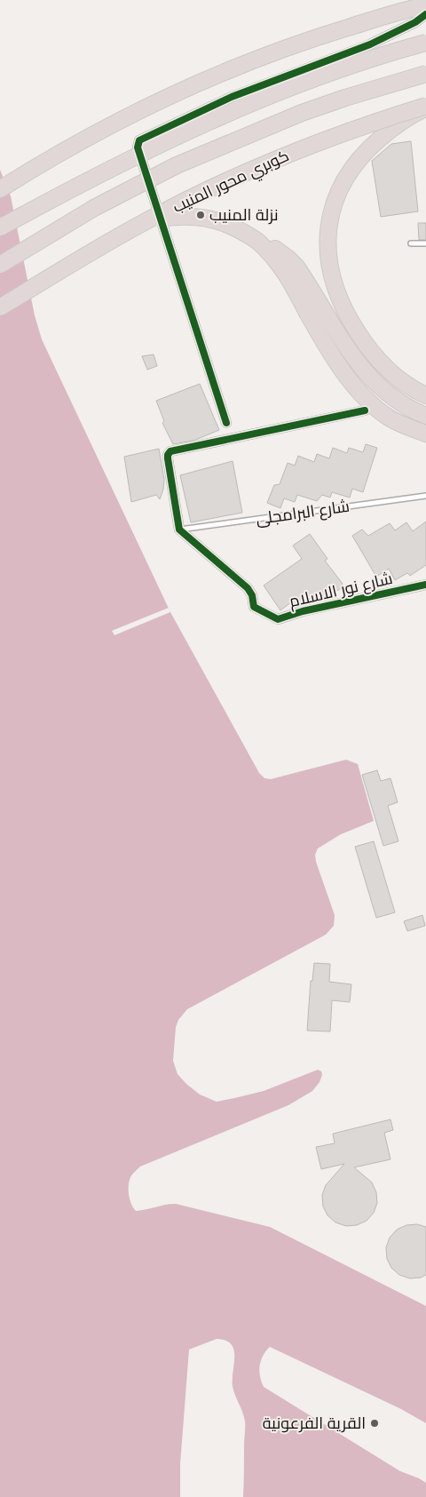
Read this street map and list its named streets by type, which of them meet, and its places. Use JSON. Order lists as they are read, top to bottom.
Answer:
{
  "streets": {
    "highway": ["كوبري محور المنيب"],
    "street": ["شارع نور الاسلام"],
    "lane": ["شارع البرامجلى"]
  },
  "crossings": [
    ["شارع البرامجلى", "شارع نور الاسلام"]
  ],
  "places": ["نزلة المنيب", "القرية الفرعونية"]
}
